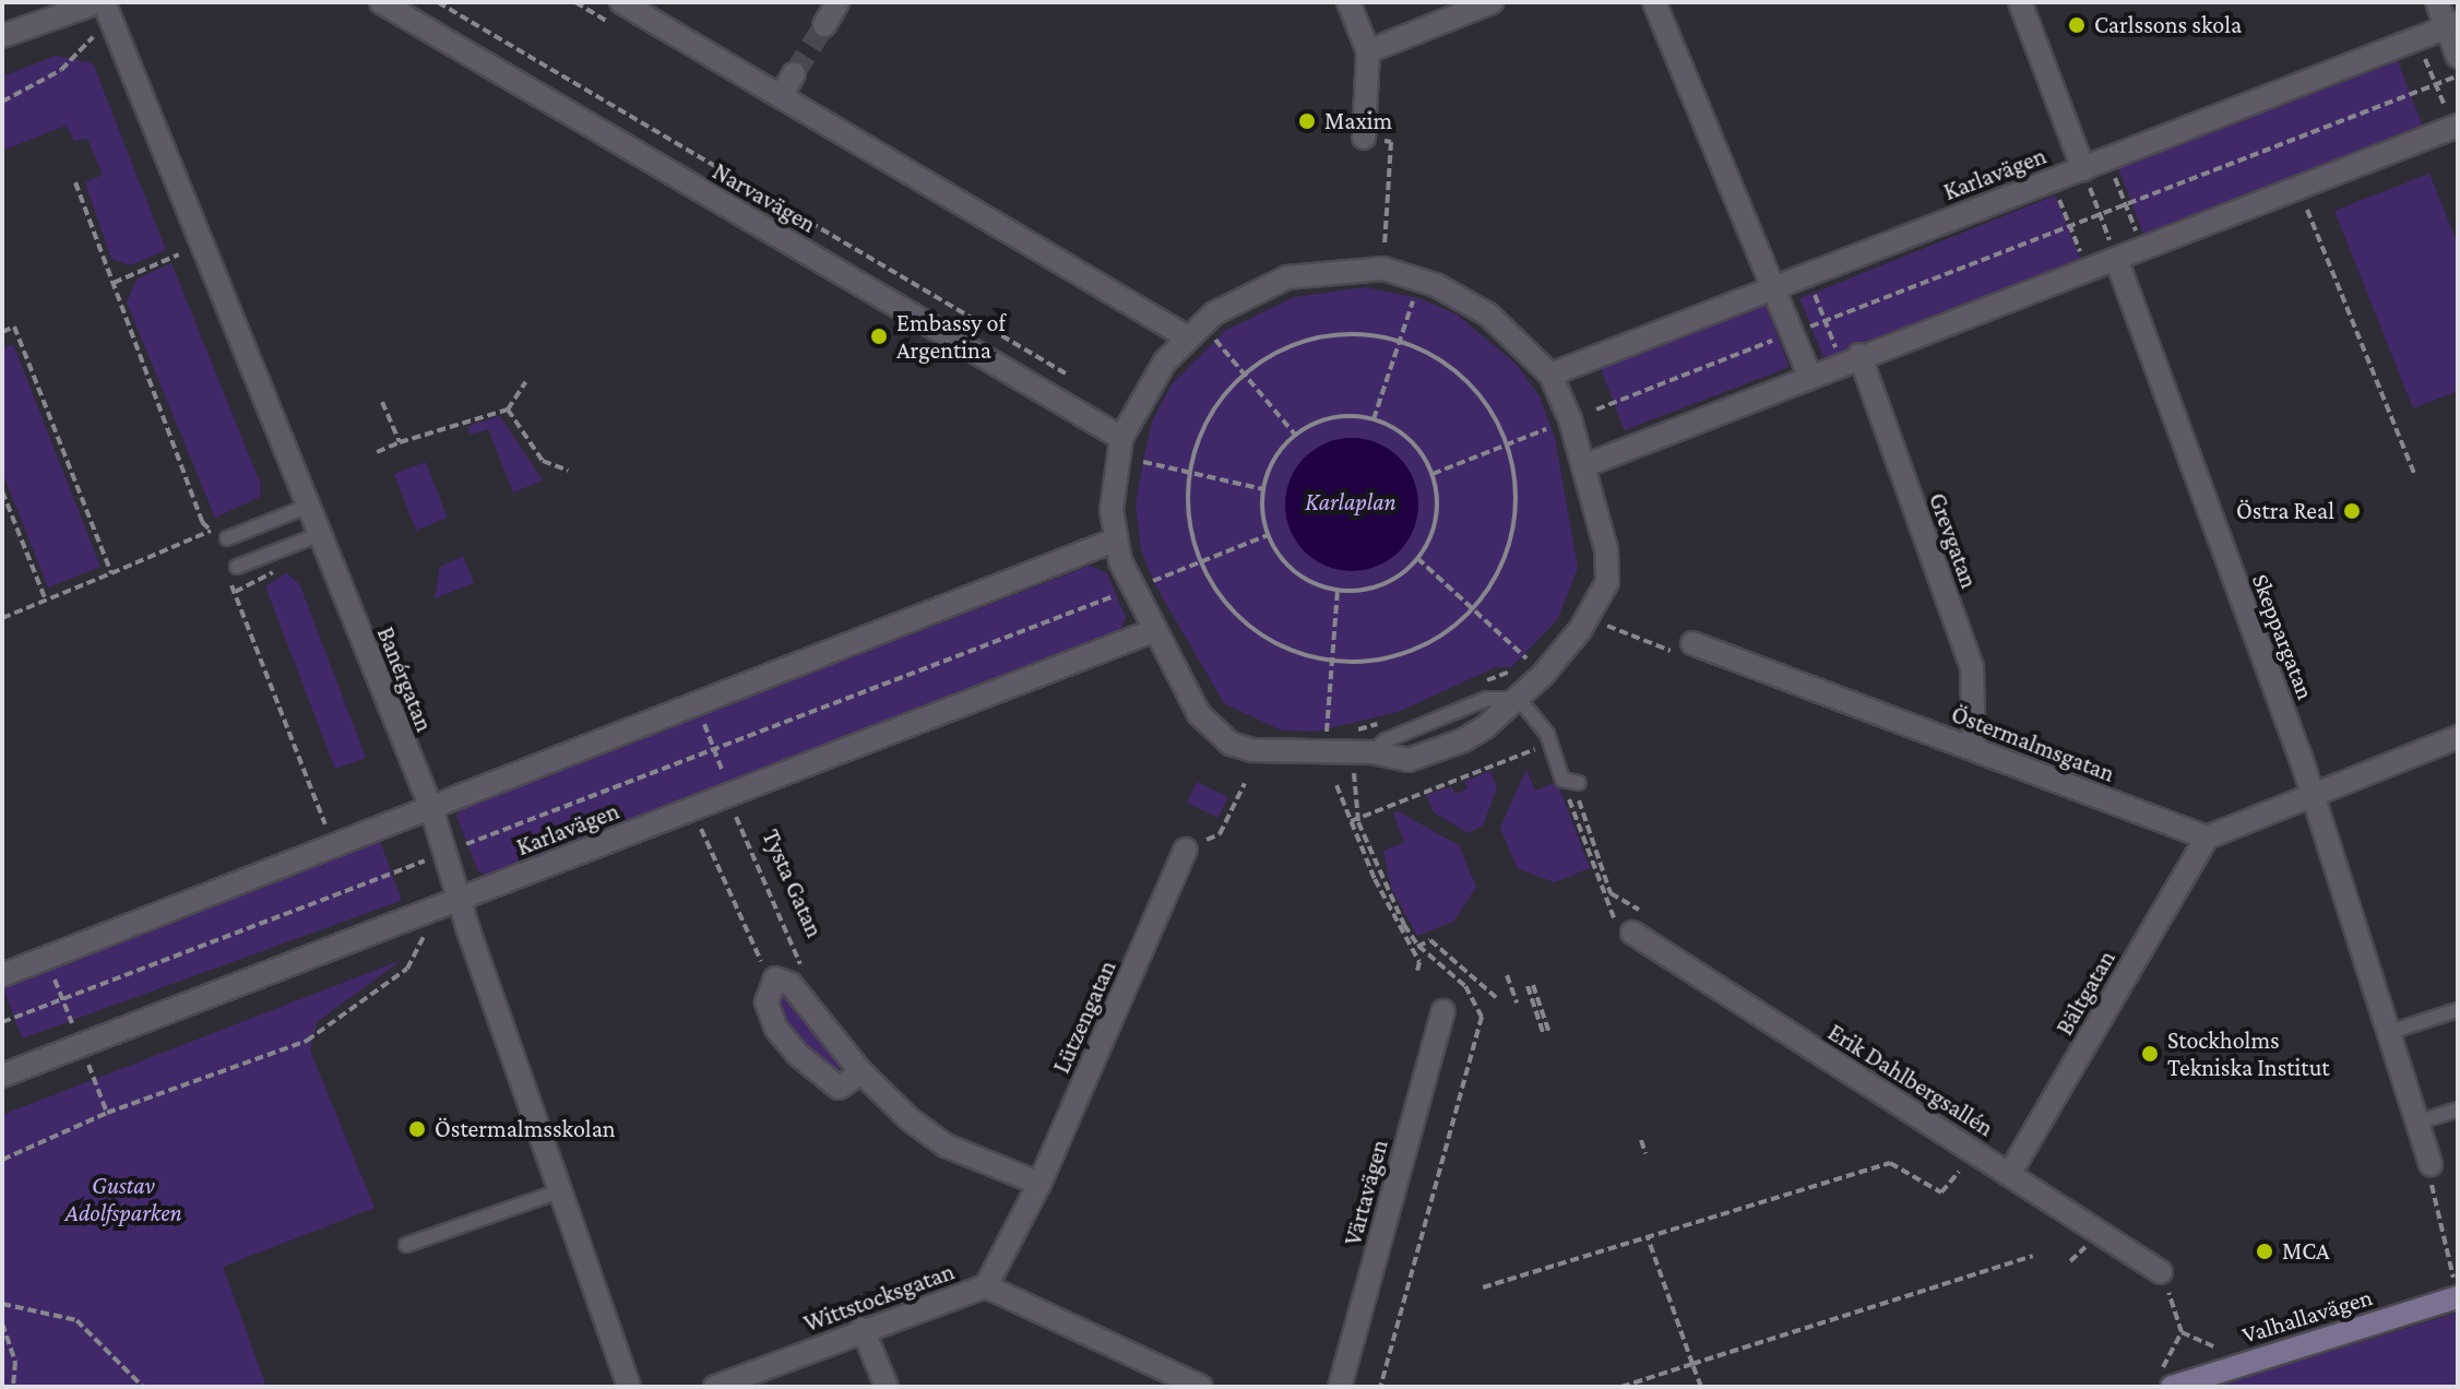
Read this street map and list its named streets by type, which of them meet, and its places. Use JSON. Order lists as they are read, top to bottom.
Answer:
{
  "streets": {
    "main road": ["Valhallavägen"],
    "street": [
      "Karlavägen",
      "Narvavägen",
      "Grevgatan",
      "Skeppargatan",
      "Banérgatan",
      "Östermalmsgatan",
      "Bältgatan",
      "Lützengatan",
      "Erik Dahlbergsallén",
      "Värtavägen",
      "Wittstocksgatan"
    ],
    "path": ["Tysta Gatan"]
  },
  "crossings": [
    ["Karlavägen", "Banérgatan"],
    ["Grevgatan", "Östermalmsgatan"],
    ["Östermalmsgatan", "Bältgatan"],
    ["Bältgatan", "Erik Dahlbergsallén"],
    ["Lützengatan", "Wittstocksgatan"]
  ],
  "parks": ["Karlaplan", "Gustav Adolfsparken"],
  "places": [
    "Carlssons skola",
    "Maxim",
    "Embassy of Argentina",
    "Östra Real",
    "Stockholms Tekniska Institut",
    "Östermalmsskolan",
    "MCA"
  ]
}
